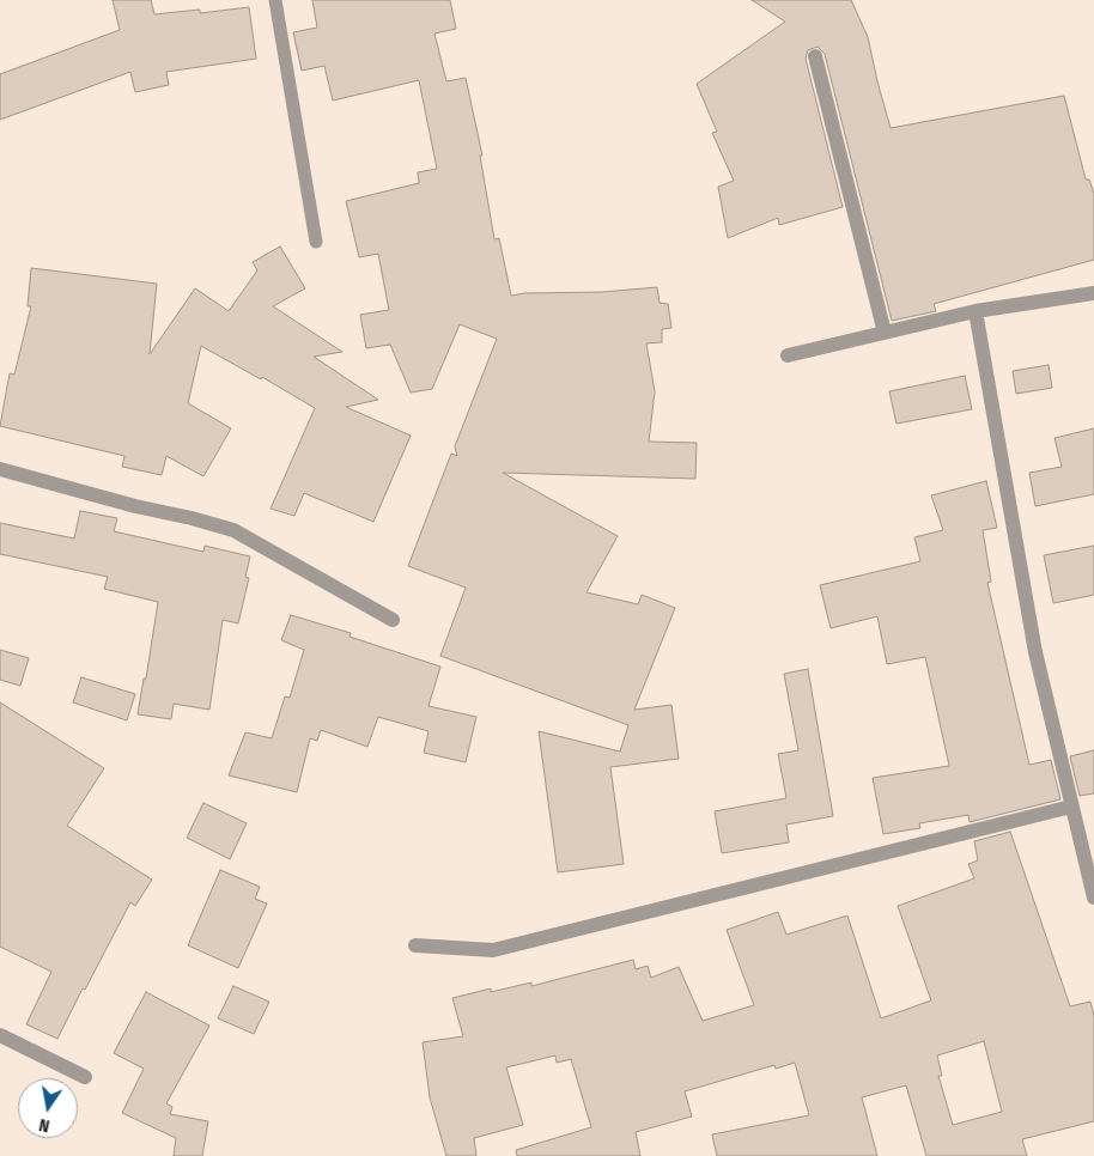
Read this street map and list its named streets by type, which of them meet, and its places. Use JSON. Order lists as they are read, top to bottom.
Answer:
{
  "north": "bottom"
}
